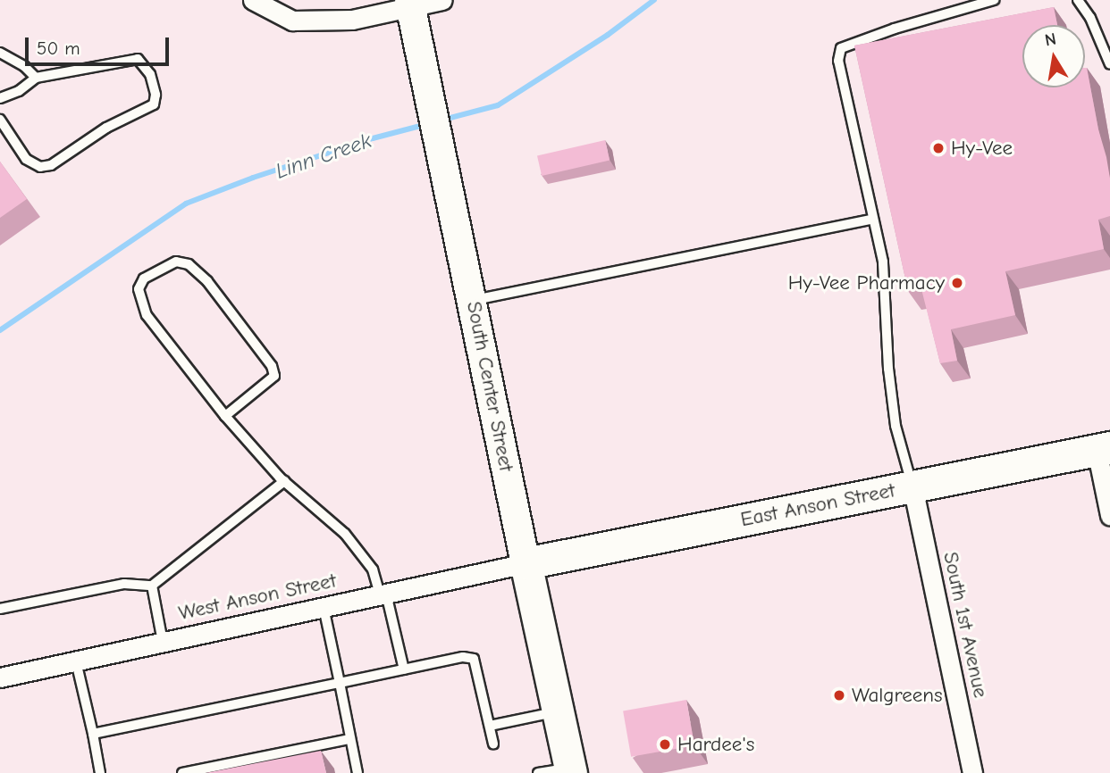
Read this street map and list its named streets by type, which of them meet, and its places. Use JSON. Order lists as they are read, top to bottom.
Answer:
{
  "streets": {
    "main road": ["South Center Street", "East Anson Street"],
    "street": ["West Anson Street", "South 1st Avenue"]
  },
  "crossings": [
    ["South Center Street", "East Anson Street"],
    ["South Center Street", "West Anson Street"],
    ["East Anson Street", "West Anson Street"],
    ["East Anson Street", "South 1st Avenue"]
  ],
  "water": ["Linn Creek"],
  "places": [
    "Hy-Vee",
    "Hy-Vee Pharmacy",
    "Walgreens",
    "Hardee's"
  ],
  "scale_bar": "50 m",
  "north": "top"
}
